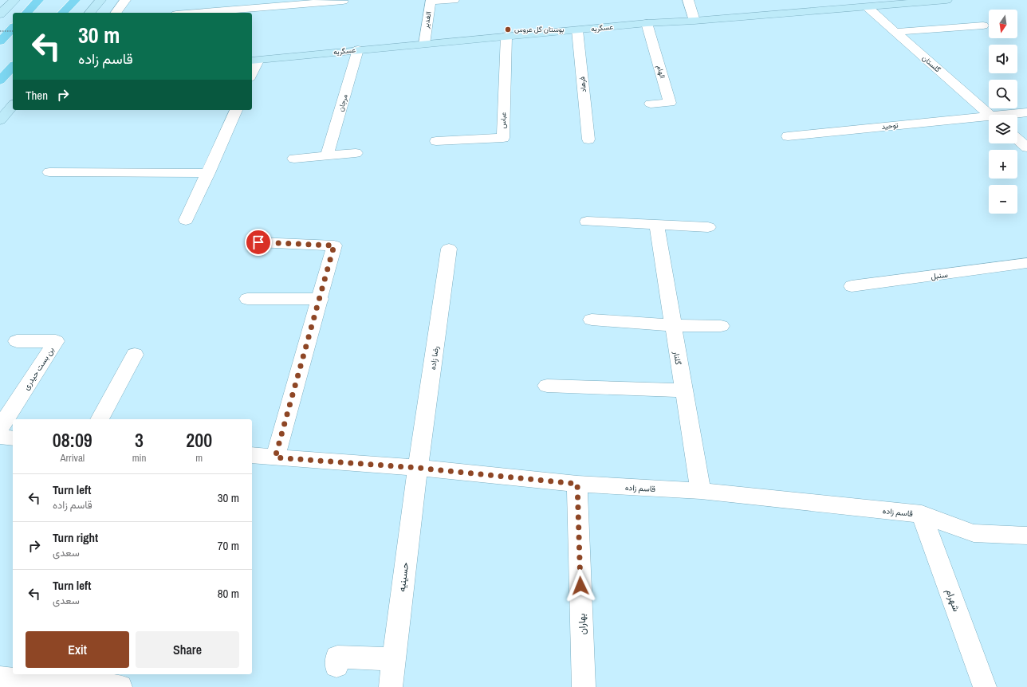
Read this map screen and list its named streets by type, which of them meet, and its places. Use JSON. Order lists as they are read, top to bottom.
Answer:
{
  "streets": {
    "main road": ["عسگریه"],
    "street": [
      "الغدیر",
      "گلستان",
      "الهام",
      "فرهاد",
      "مرجان",
      "عباس",
      "توحید",
      "سنبل",
      "رضا زاده",
      "گلنار",
      "بن بست حیدری",
      "قاسم زاده",
      "حسینیه",
      "شهرام",
      "بهاران"
    ]
  },
  "crossings": [
    ["الغدیر", "عسگریه"],
    ["عسگریه", "گلستان"],
    ["عسگریه", "الهام"],
    ["عسگریه", "فرهاد"],
    ["عسگریه", "مرجان"],
    ["عسگریه", "عباس"],
    ["رضا زاده", "قاسم زاده"],
    ["رضا زاده", "حسینیه"],
    ["گلنار", "قاسم زاده"],
    ["قاسم زاده", "حسینیه"],
    ["قاسم زاده", "شهرام"],
    ["قاسم زاده", "بهاران"]
  ],
  "places": ["بوستان گل عروس"],
  "north": "bottom",
  "page": {
    "map_buttons": ["+", "−"],
    "turn": ["30 m", "قاسم زاده"],
    "then": "Then",
    "eta": [
      "08:09",
      "Arrival",
      "3",
      "min",
      "200",
      "m"
    ],
    "list": [
      {
        "name": "Turn left",
        "note": "قاسم زاده",
        "value": "30 m"
      },
      {
        "name": "Turn right",
        "note": "سعدی",
        "value": "70 m"
      },
      {
        "name": "Turn left",
        "note": "سعدی",
        "value": "80 m"
      }
    ],
    "buttons": ["Exit", "Share"]
  }
}
